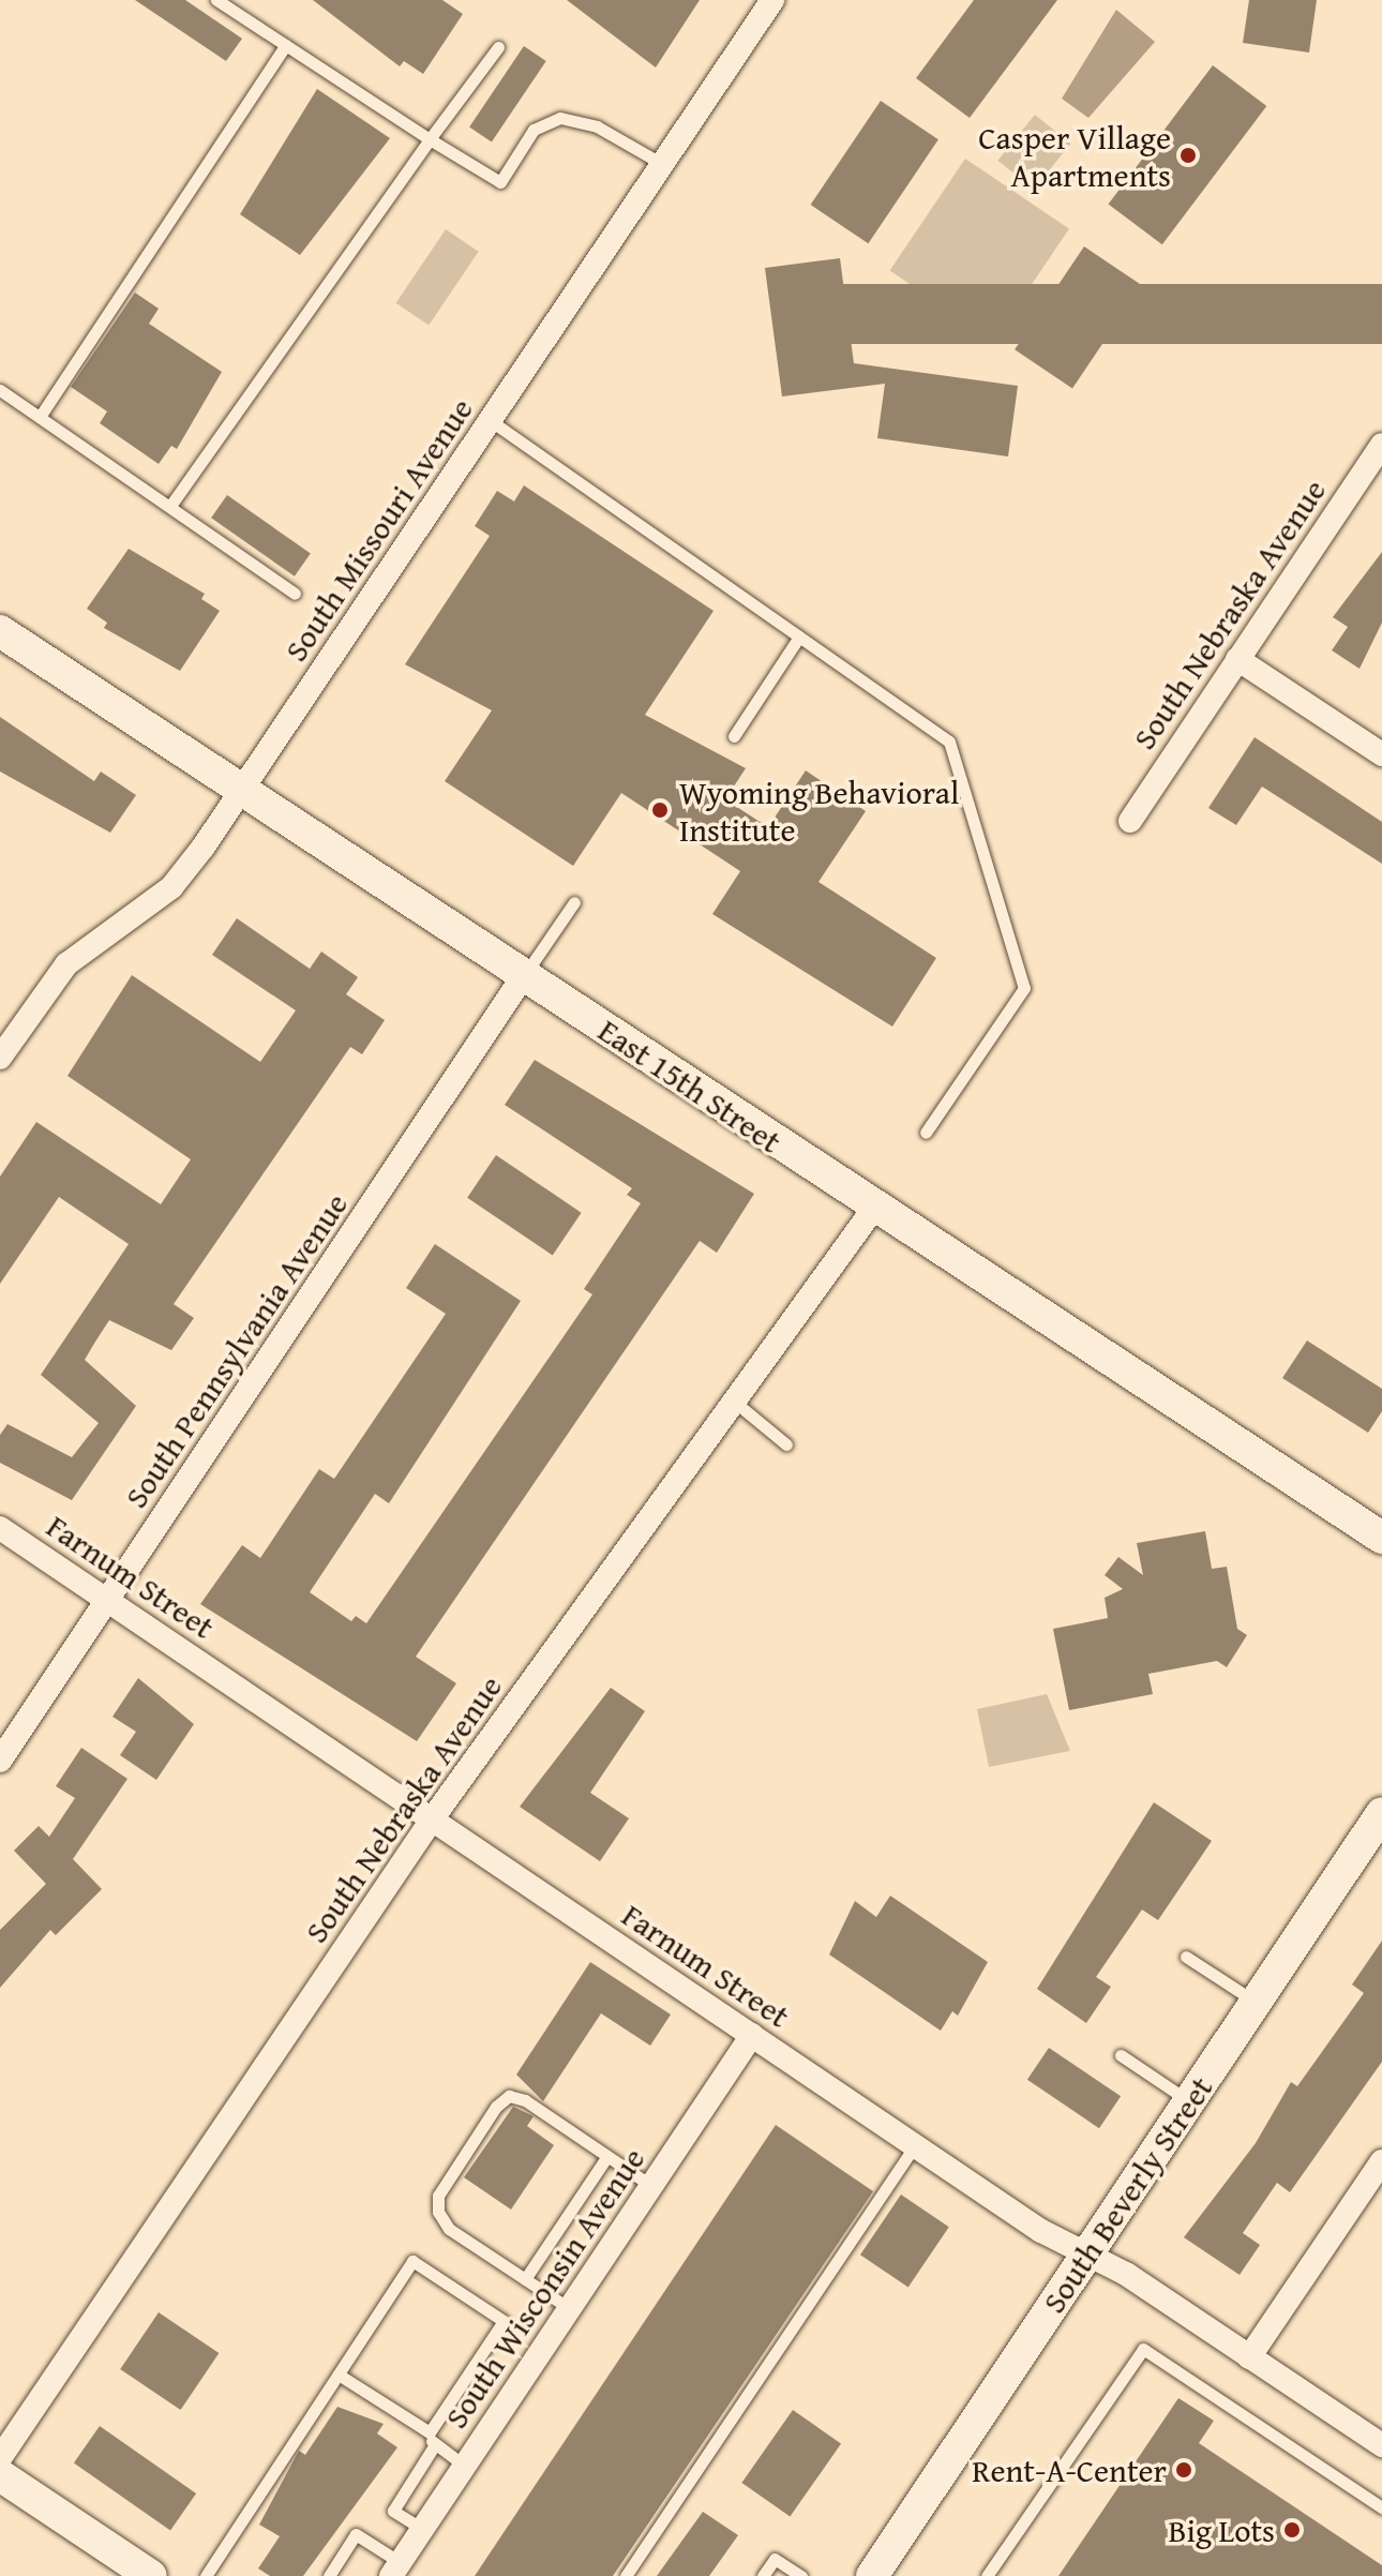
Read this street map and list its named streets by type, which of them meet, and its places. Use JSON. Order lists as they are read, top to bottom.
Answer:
{
  "streets": {
    "main road": ["East 15th Street", "South Beverly Street"],
    "street": [
      "South Missouri Avenue",
      "South Nebraska Avenue",
      "South Pennsylvania Avenue",
      "Farnum Street",
      "South Wisconsin Avenue"
    ]
  },
  "crossings": [
    ["South Missouri Avenue", "East 15th Street"],
    ["South Nebraska Avenue", "East 15th Street"],
    ["South Nebraska Avenue", "Farnum Street"],
    ["East 15th Street", "South Pennsylvania Avenue"],
    ["South Pennsylvania Avenue", "Farnum Street"],
    ["Farnum Street", "South Beverly Street"],
    ["Farnum Street", "South Wisconsin Avenue"]
  ],
  "places": [
    "Casper Village Apartments",
    "Wyoming Behavioral Institute",
    "Rent-A-Center",
    "Big Lots"
  ]
}
